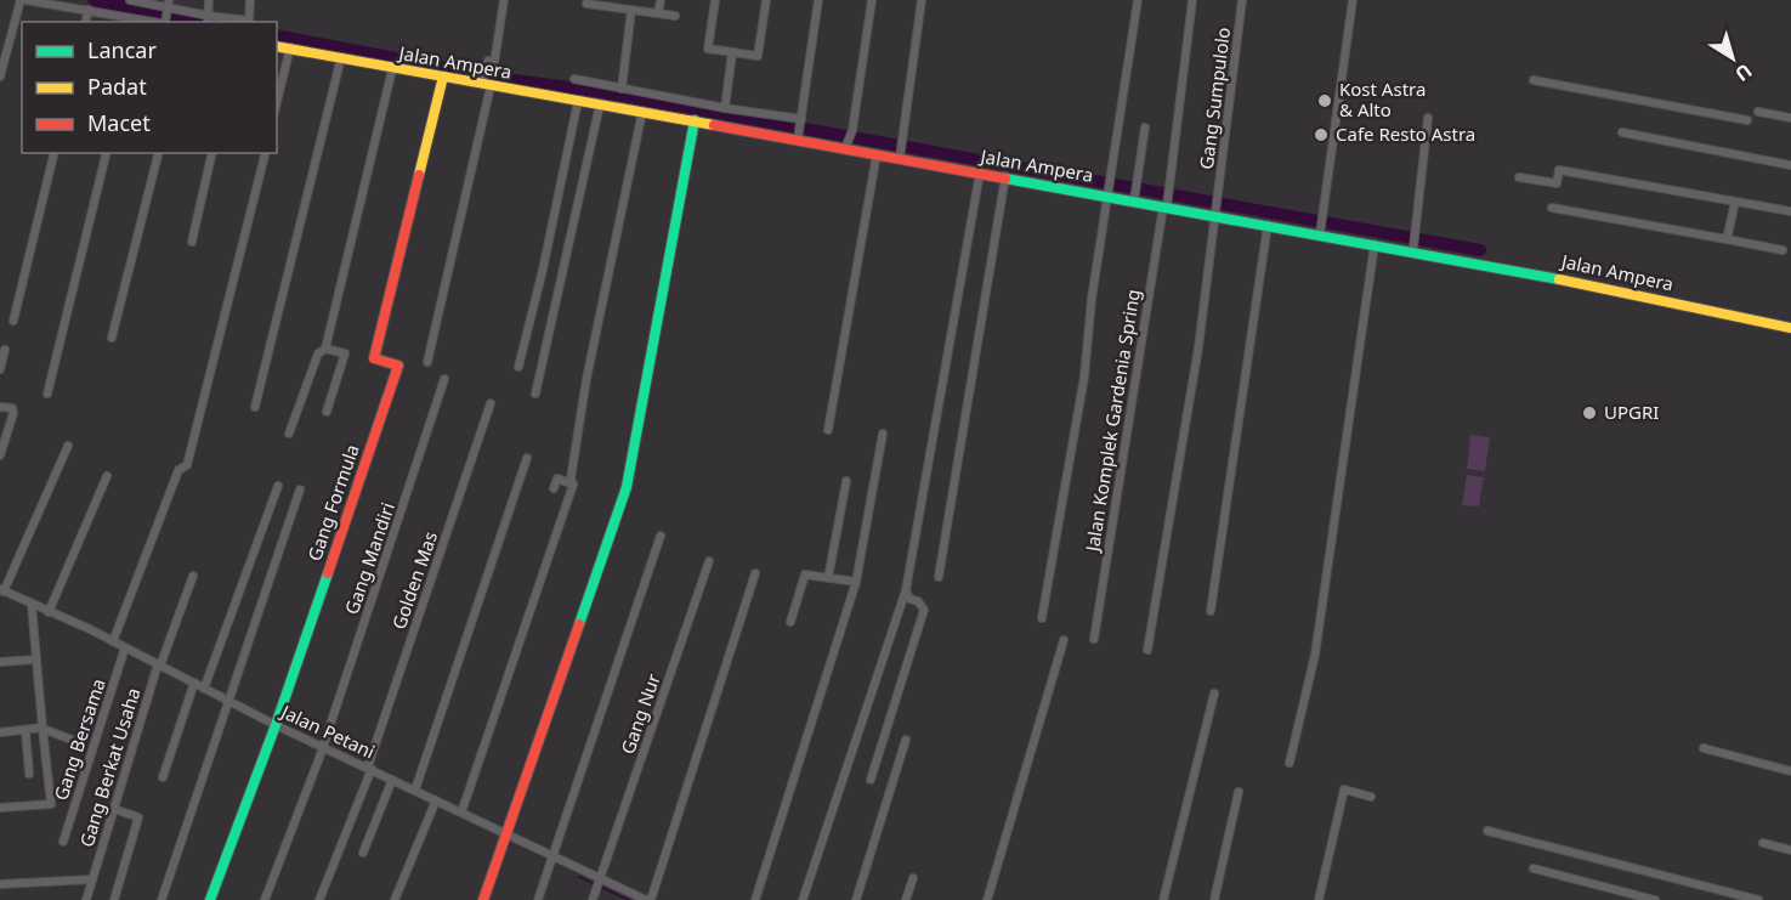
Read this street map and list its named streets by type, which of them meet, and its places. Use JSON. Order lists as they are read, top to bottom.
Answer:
{
  "streets": {
    "street": [
      "Jalan Ampera",
      "Gang Sumpulolo",
      "Jalan Komplek Gardenia Spring",
      "Gang Formula",
      "Gang Mandiri",
      "Golden Mas",
      "Gang Nur",
      "Jalan Petani",
      "Gang Bersama",
      "Gang Berkat Usaha"
    ]
  },
  "crossings": [
    ["Jalan Ampera", "Gang Sumpulolo"],
    ["Jalan Ampera", "Jalan Komplek Gardenia Spring"],
    ["Jalan Ampera", "Gang Formula"],
    ["Gang Formula", "Jalan Petani"],
    ["Gang Mandiri", "Jalan Petani"],
    ["Golden Mas", "Jalan Petani"],
    ["Gang Nur", "Jalan Petani"],
    ["Jalan Petani", "Gang Bersama"],
    ["Jalan Petani", "Gang Berkat Usaha"]
  ],
  "places": ["Kost Astra & Alto", "Cafe Resto Astra", "UPGRI"],
  "legend": ["Lancar", "Padat", "Macet"],
  "north": "bottom right"
}
